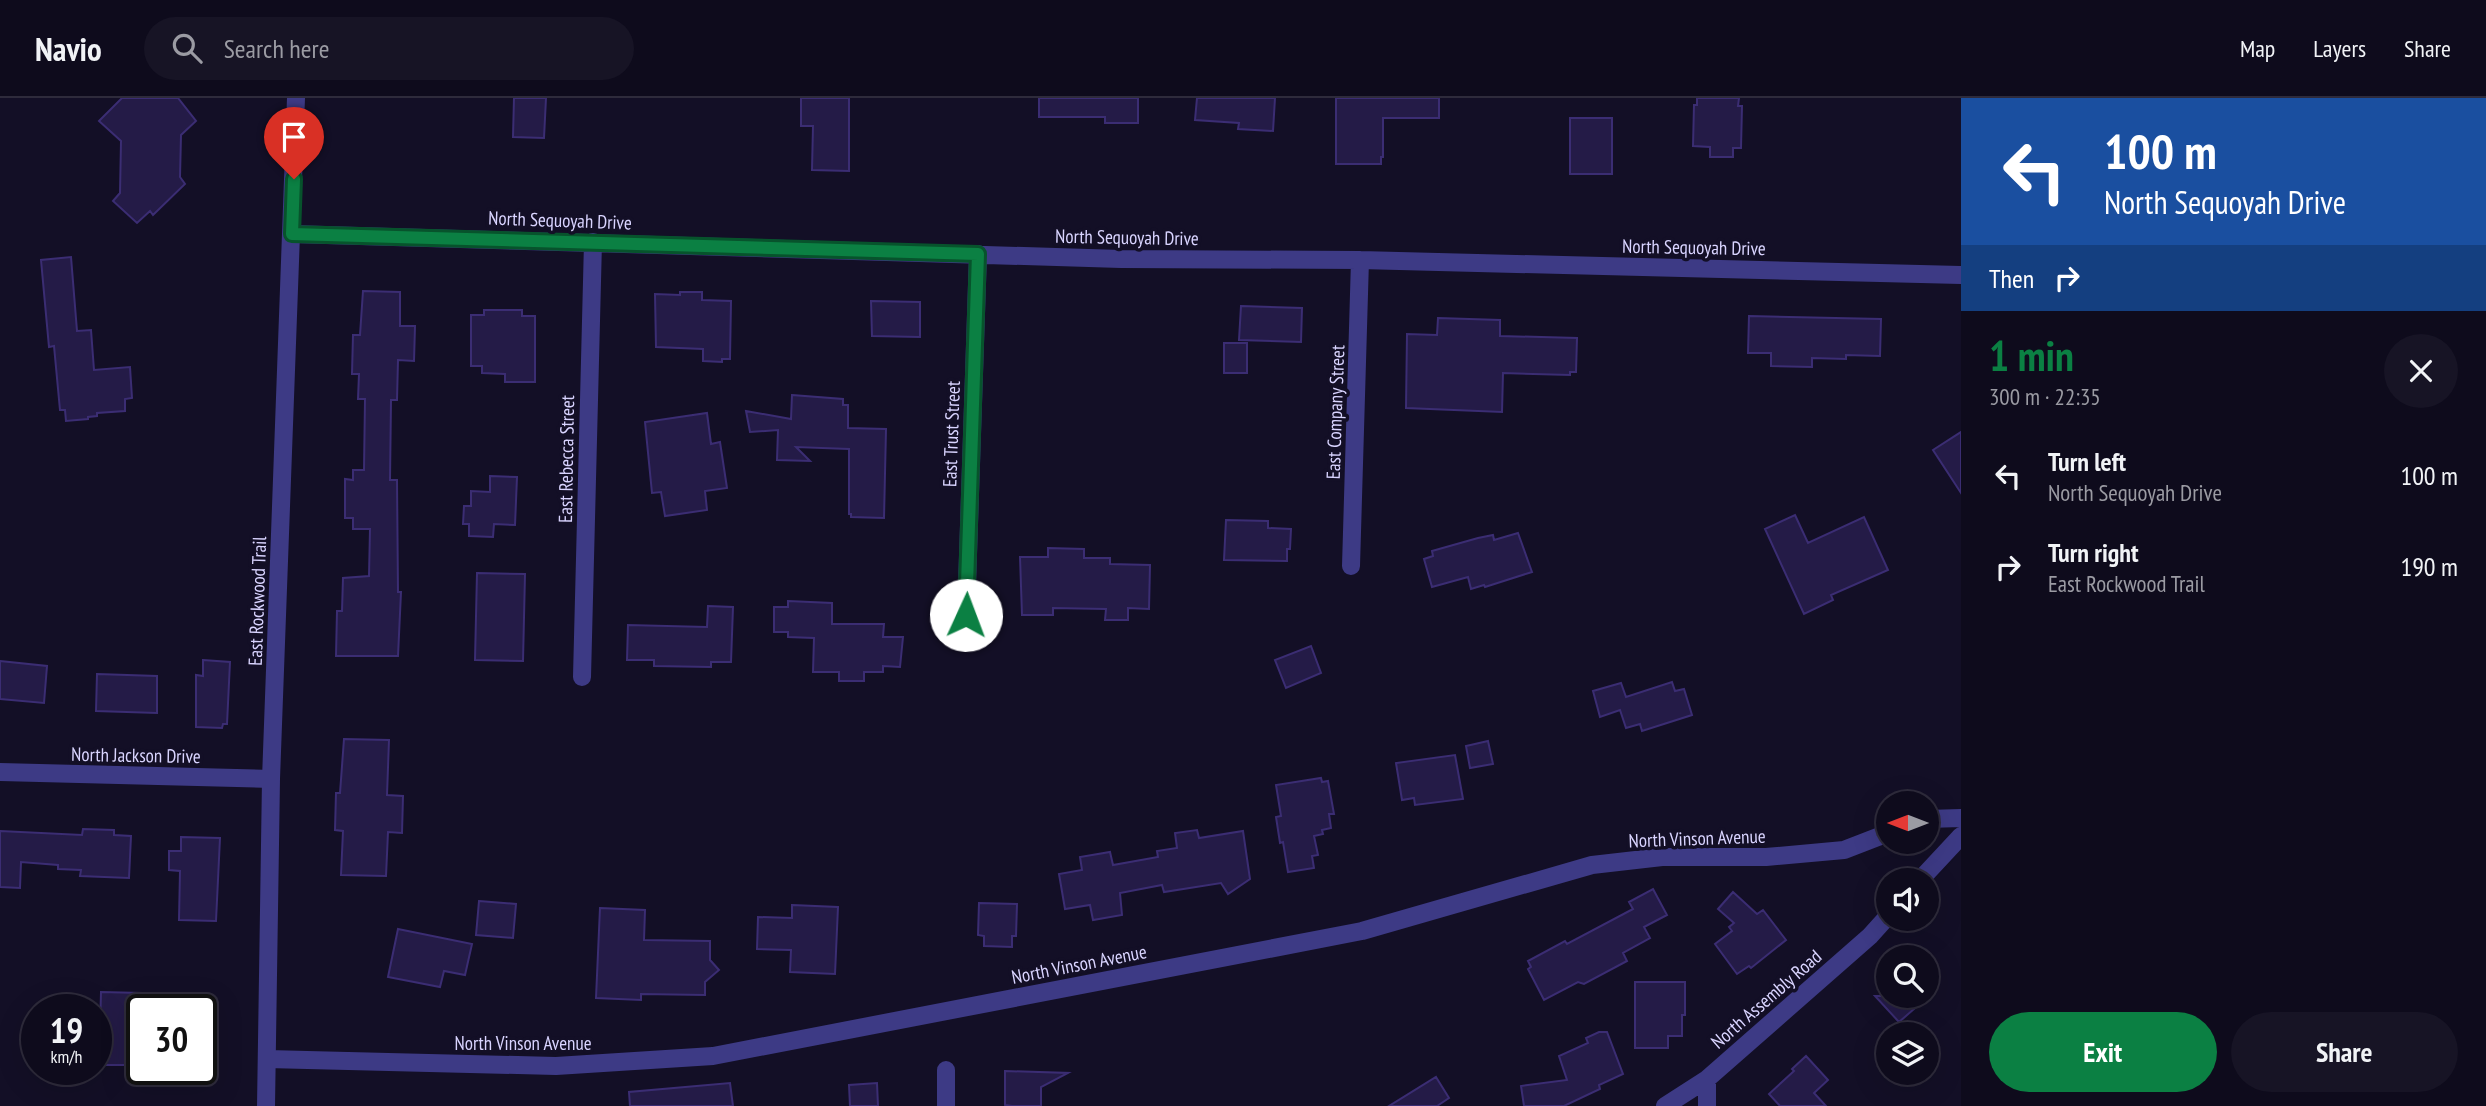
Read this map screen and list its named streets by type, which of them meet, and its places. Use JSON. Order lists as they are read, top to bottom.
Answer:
{
  "streets": {
    "street": [
      "North Sequoyah Drive",
      "East Company Street",
      "East Trust Street",
      "East Rebecca Street",
      "East Rockwood Trail",
      "North Jackson Drive",
      "North Vinson Avenue",
      "North Assembly Road"
    ]
  },
  "crossings": [
    ["North Sequoyah Drive", "East Company Street"],
    ["North Sequoyah Drive", "East Trust Street"],
    ["North Sequoyah Drive", "East Rebecca Street"],
    ["North Sequoyah Drive", "East Rockwood Trail"],
    ["East Rockwood Trail", "North Jackson Drive"],
    ["East Rockwood Trail", "North Vinson Avenue"]
  ],
  "north": "left",
  "page": {
    "header": "Navio",
    "search": "Search here",
    "nav": ["Map", "Layers", "Share"],
    "turn": ["100 m", "North Sequoyah Drive"],
    "then": "Then",
    "heading": ["1 min", "300 m · 22:35"],
    "list": [
      {
        "name": "Turn left",
        "note": "North Sequoyah Drive",
        "value": "100 m"
      },
      {
        "name": "Turn right",
        "note": "East Rockwood Trail",
        "value": "190 m"
      }
    ],
    "speed": "19 km/h",
    "limit": "30",
    "buttons": ["Exit", "Share"]
  }
}
